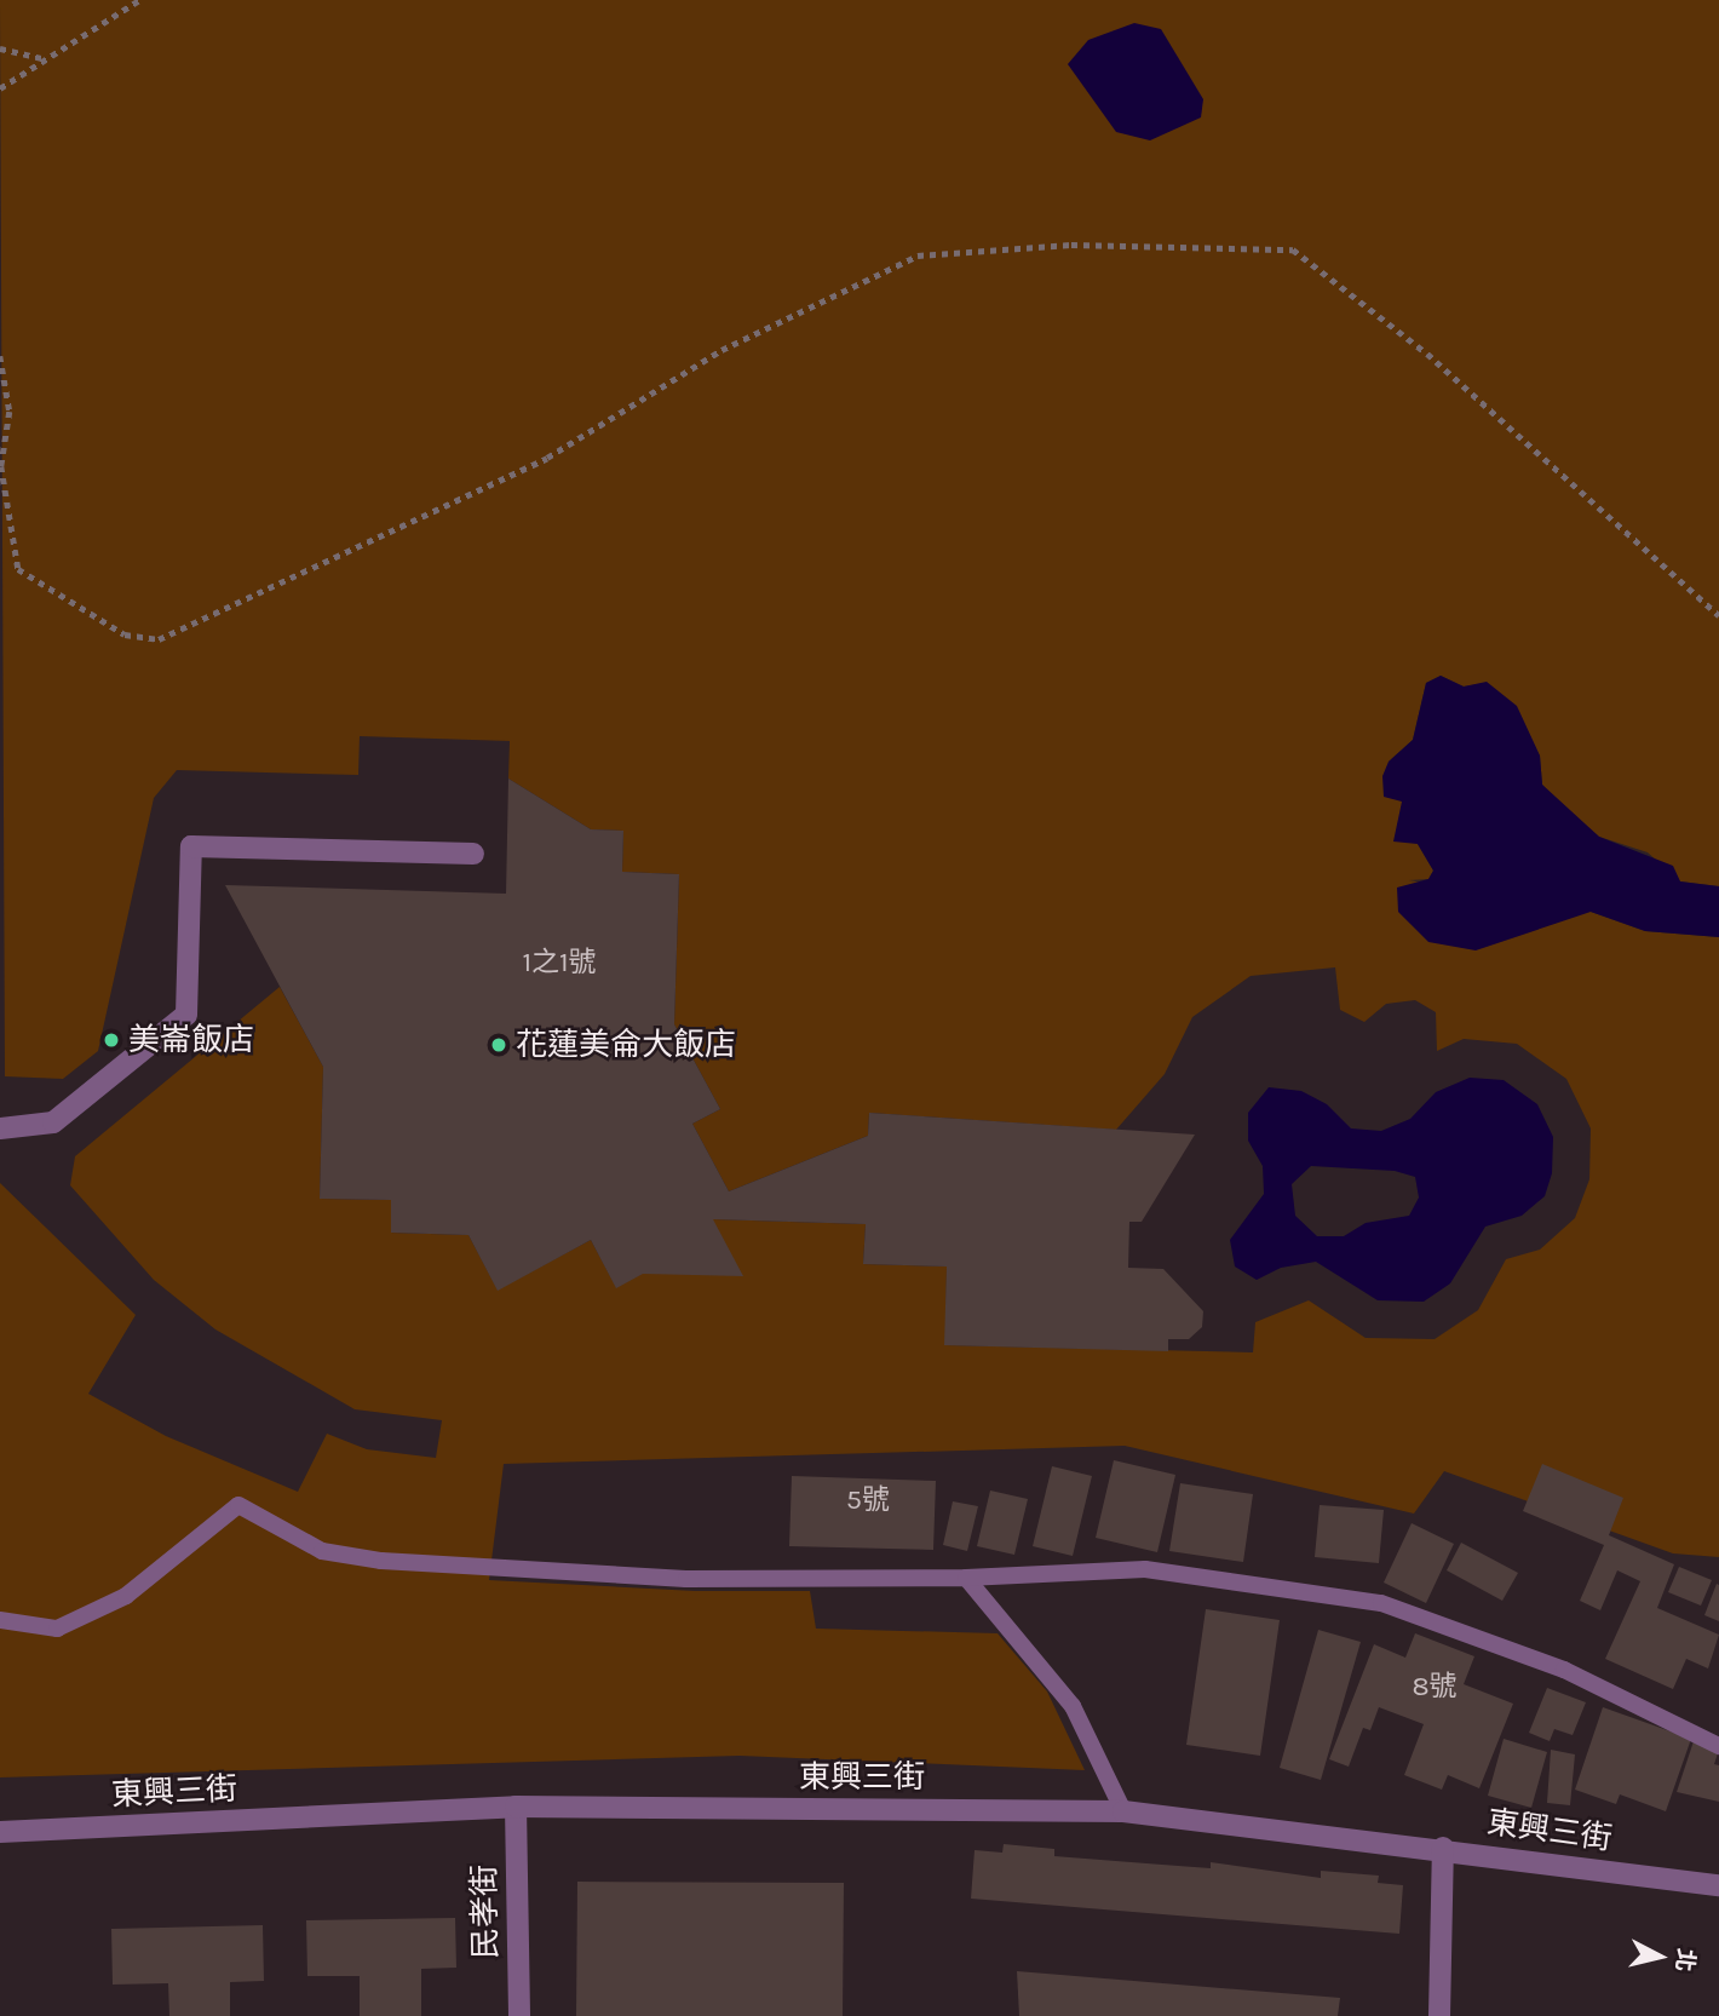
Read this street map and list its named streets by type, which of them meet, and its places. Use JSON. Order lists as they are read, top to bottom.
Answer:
{
  "streets": {
    "street": ["東興三街", "民孝街"]
  },
  "crossings": [
    ["東興三街", "民孝街"]
  ],
  "places": ["美崙飯店", "花蓮美侖大飯店"],
  "house_numbers": ["1之1號", "5號", "8號"],
  "north": "right"
}
